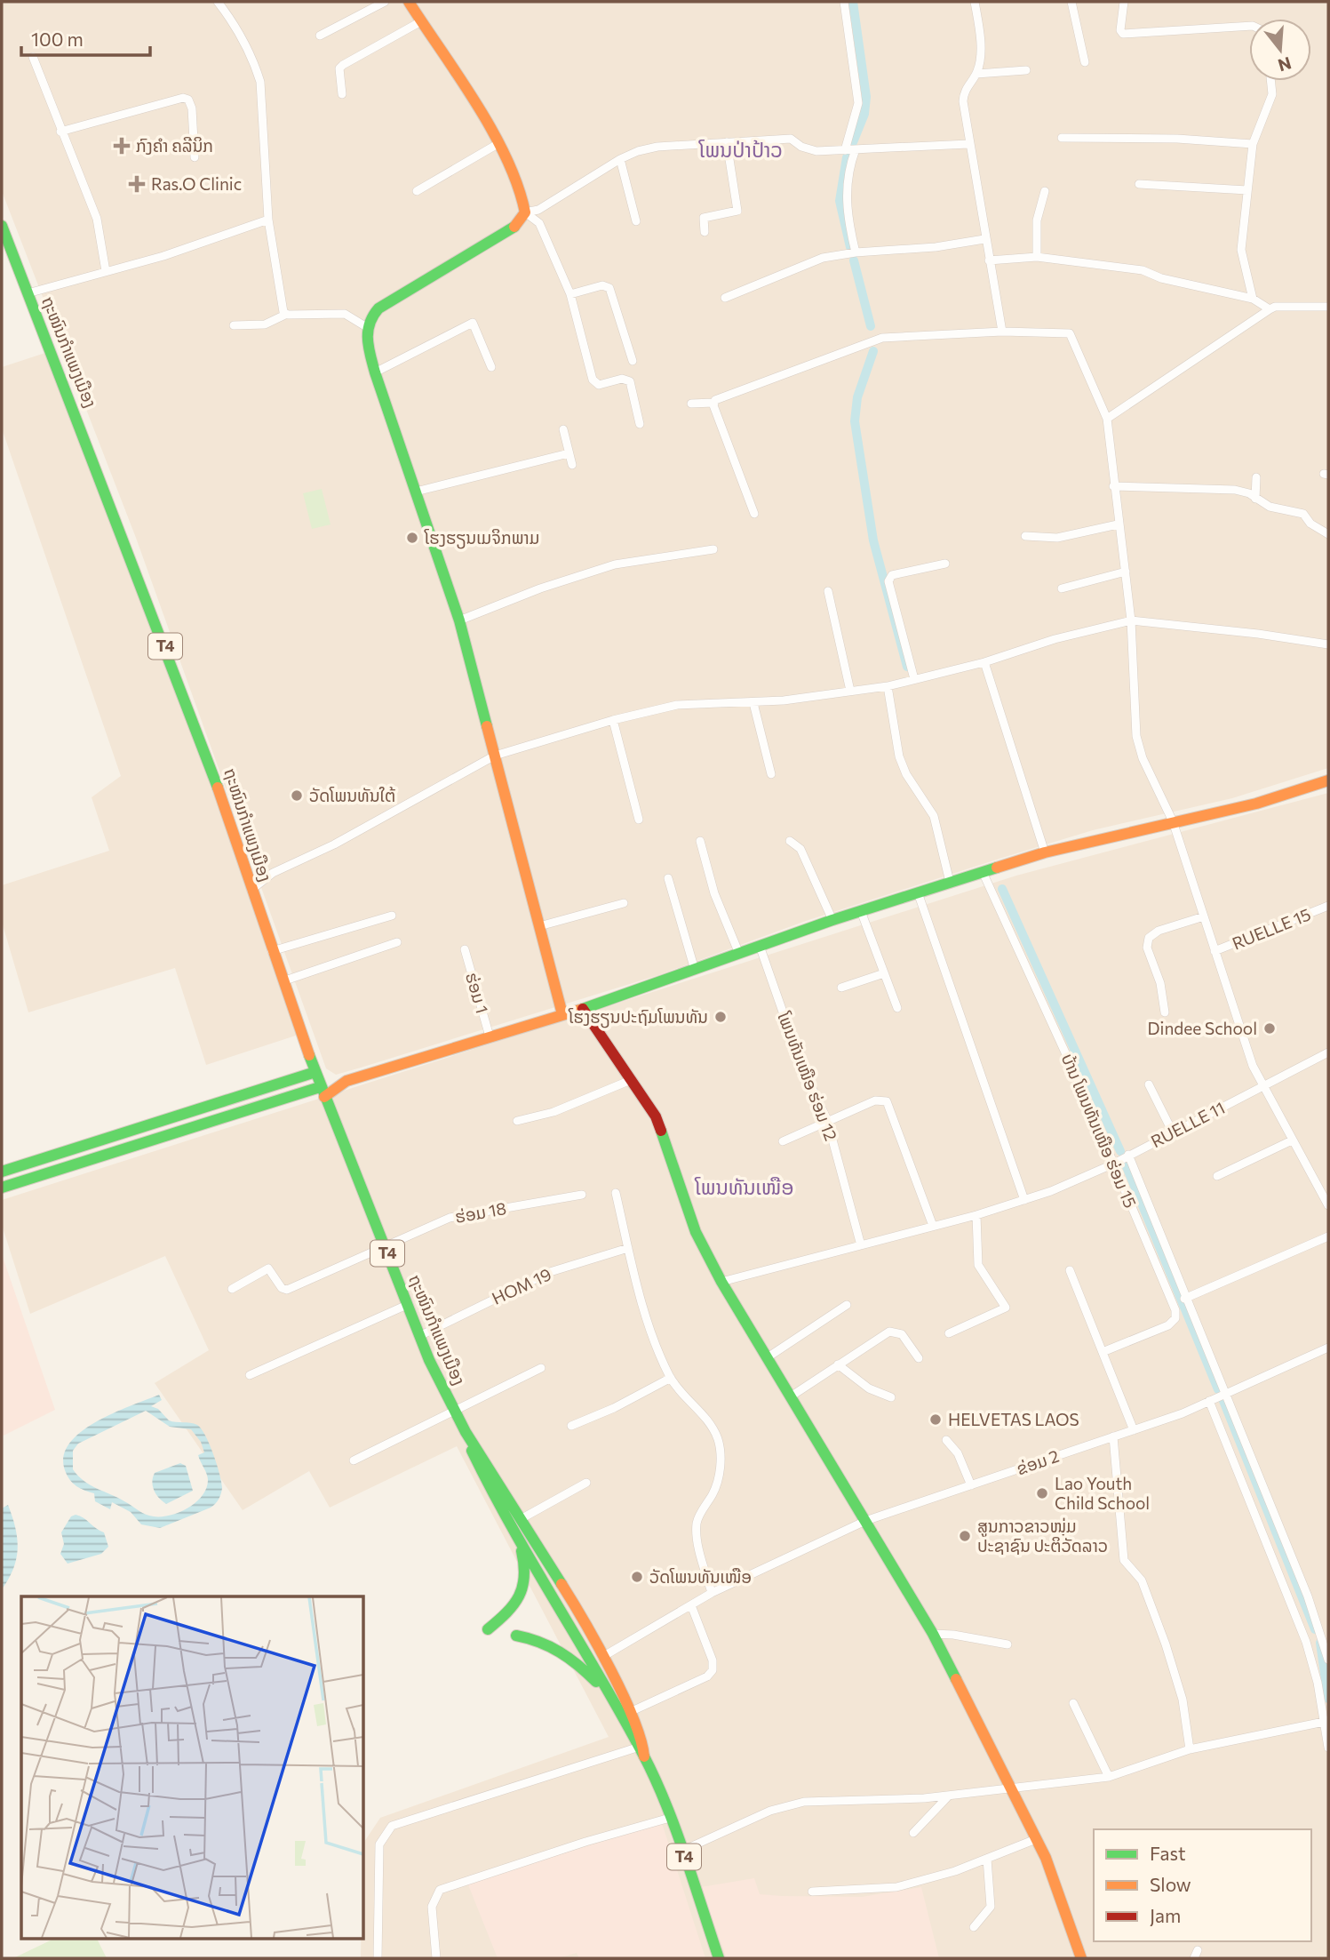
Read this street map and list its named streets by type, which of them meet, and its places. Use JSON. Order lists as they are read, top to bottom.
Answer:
{
  "streets": {
    "street": [
      "ຖະໜົນກຳແພງເມືອງ",
      "T4",
      "RUELLE 15",
      "ຮ່ອມ 1",
      "ໂພນທັນເໜືອ ຮ່ອມ 12",
      "RUELLE 11",
      "ບ້ານ ໂພນທັນເໜືອ ຮ່ອມ 15",
      "ຮ່ອມ 18",
      "HOM 19",
      "ຂ່ອມ 2"
    ]
  },
  "crossings": [
    ["ຖະໜົນກຳແພງເມືອງ", "ຮ່ອມ 18"],
    ["ຖະໜົນກຳແພງເມືອງ", "HOM 19"],
    ["ຖະໜົນກຳແພງເມືອງ", "ຂ່ອມ 2"],
    ["ໂພນທັນເໜືອ ຮ່ອມ 12", "RUELLE 11"],
    ["RUELLE 11", "ບ້ານ ໂພນທັນເໜືອ ຮ່ອມ 15"]
  ],
  "districts": ["ໂພນປ່າປ້າວ", "ໂພນທັນເໜືອ"],
  "places": {
    "health": ["ກົງຄຳ ຄລີນິກ", "Ras.O Clinic"],
    "other": [
      "ໂຮງຮຽນເມຈິກພາມ",
      "ວັດໂພນທັນໃຕ້",
      "ໂຮງຮຽນປະຖົມໂພນທັນ",
      "Dindee School",
      "HELVETAS LAOS",
      "Lao Youth Child School",
      "ສູນກາວຂາວໜຸ່ມ ປະຊາຊົນ ປະຕິວັດລາວ",
      "ວັດໂພນທັນເໜືອ"
    ]
  },
  "legend": ["Fast", "Slow", "Jam"],
  "scale_bar": "100 m",
  "north": "bottom"
}
